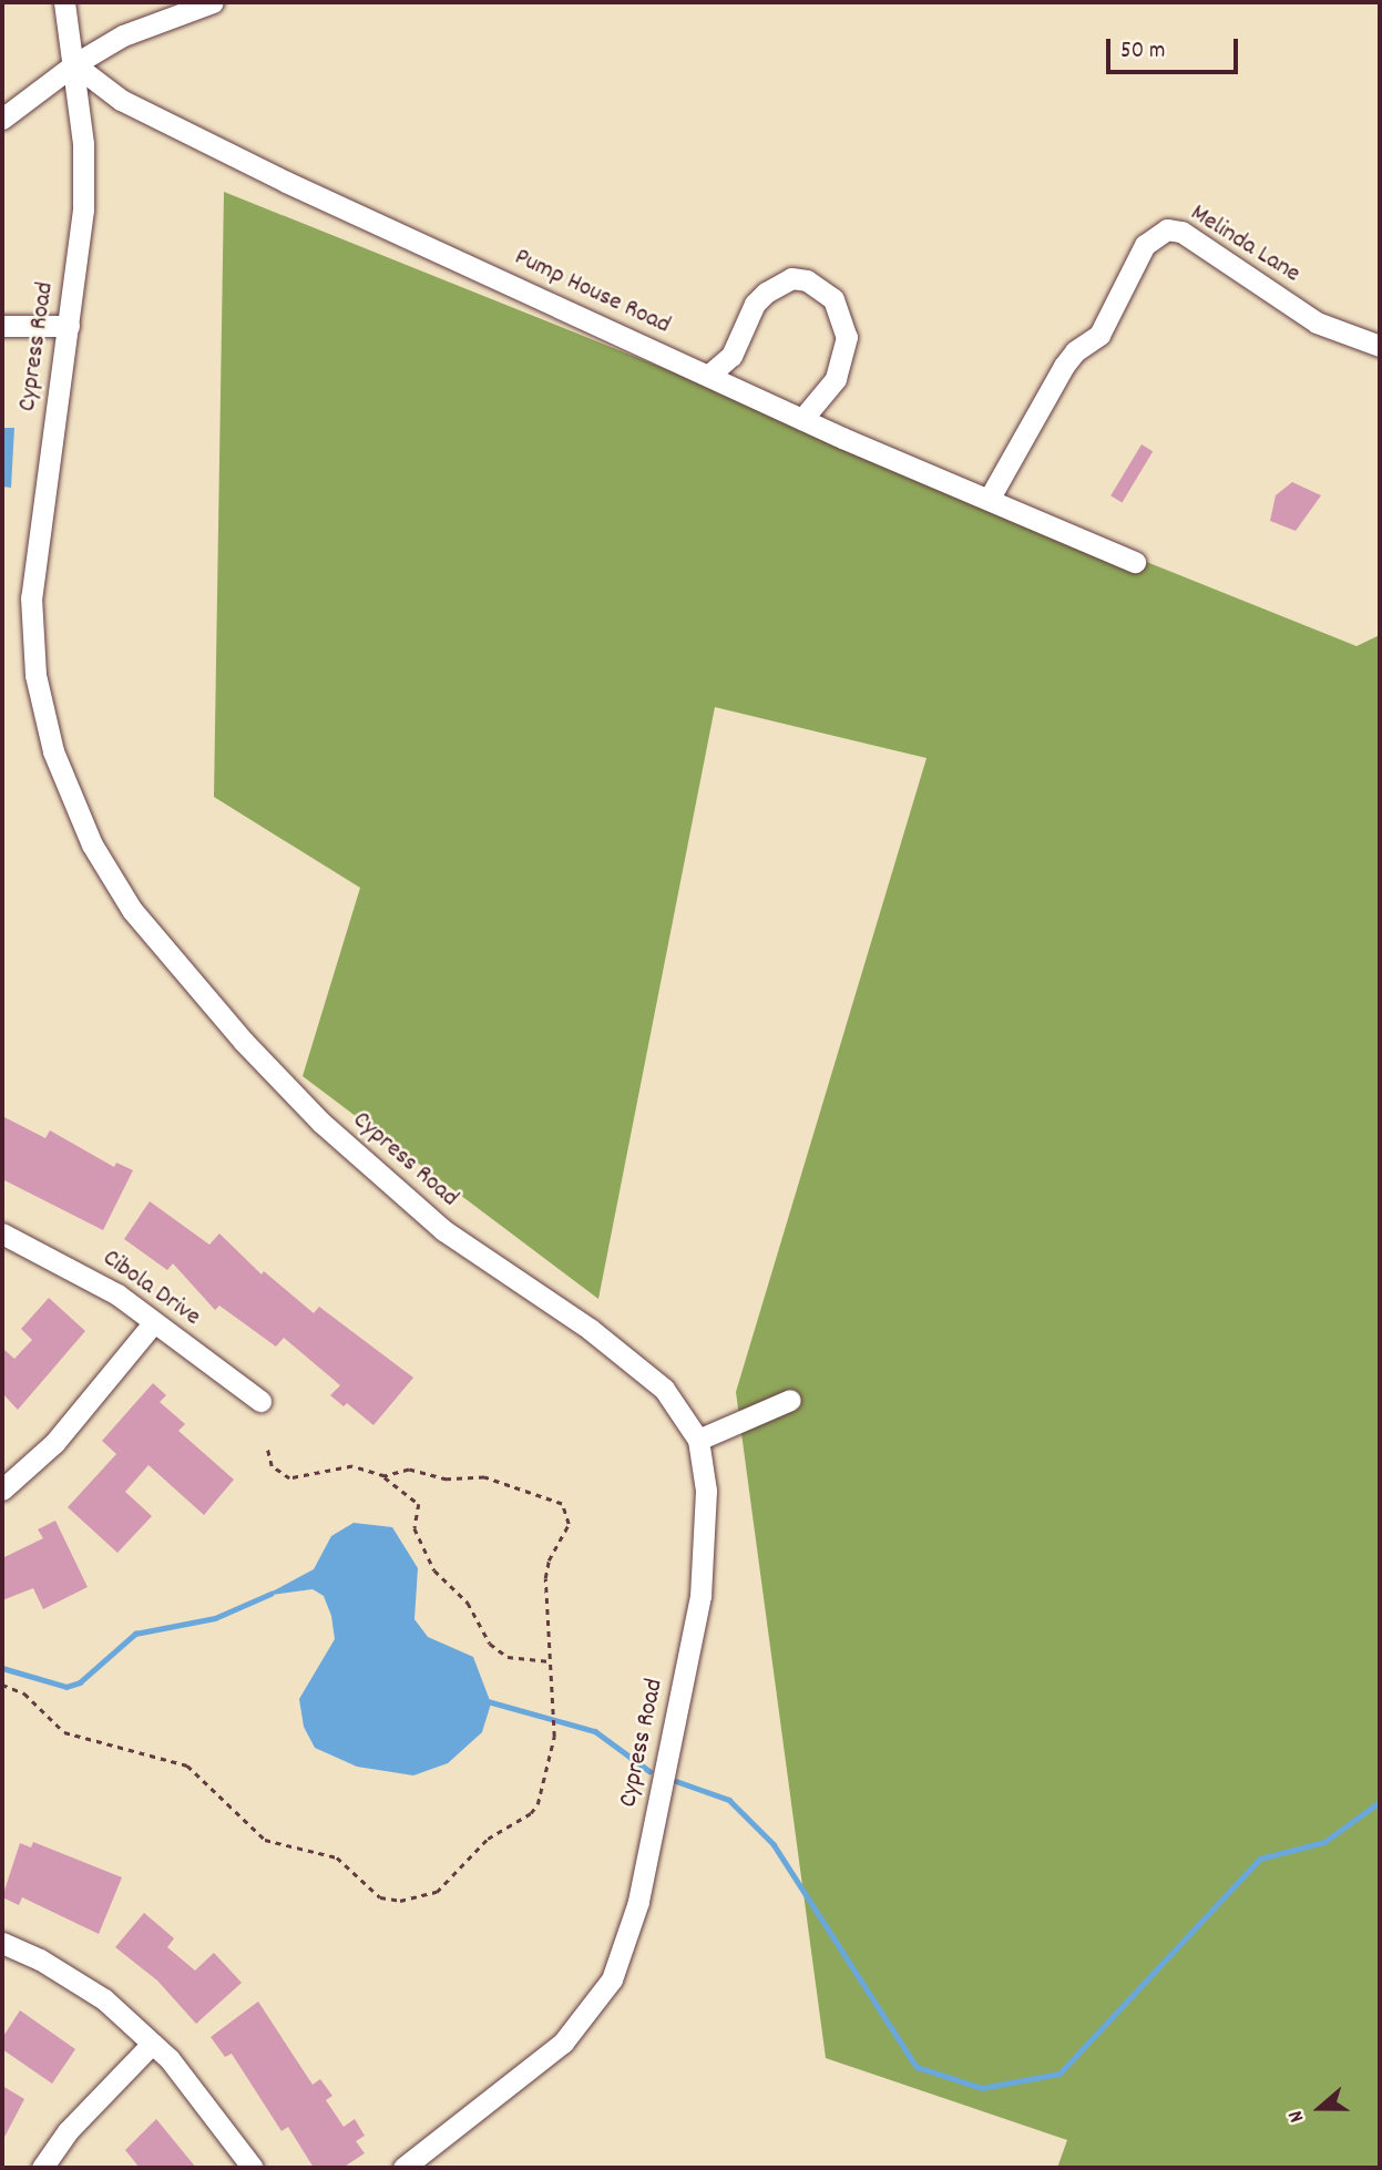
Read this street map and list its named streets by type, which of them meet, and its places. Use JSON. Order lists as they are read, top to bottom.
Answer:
{
  "streets": {
    "street": [
      "Melinda Lane",
      "Pump House Road",
      "Cypress Road",
      "Cibola Drive"
    ]
  },
  "crossings": [
    ["Melinda Lane", "Pump House Road"],
    ["Pump House Road", "Cypress Road"]
  ],
  "scale_bar": "50 m",
  "north": "left"
}
